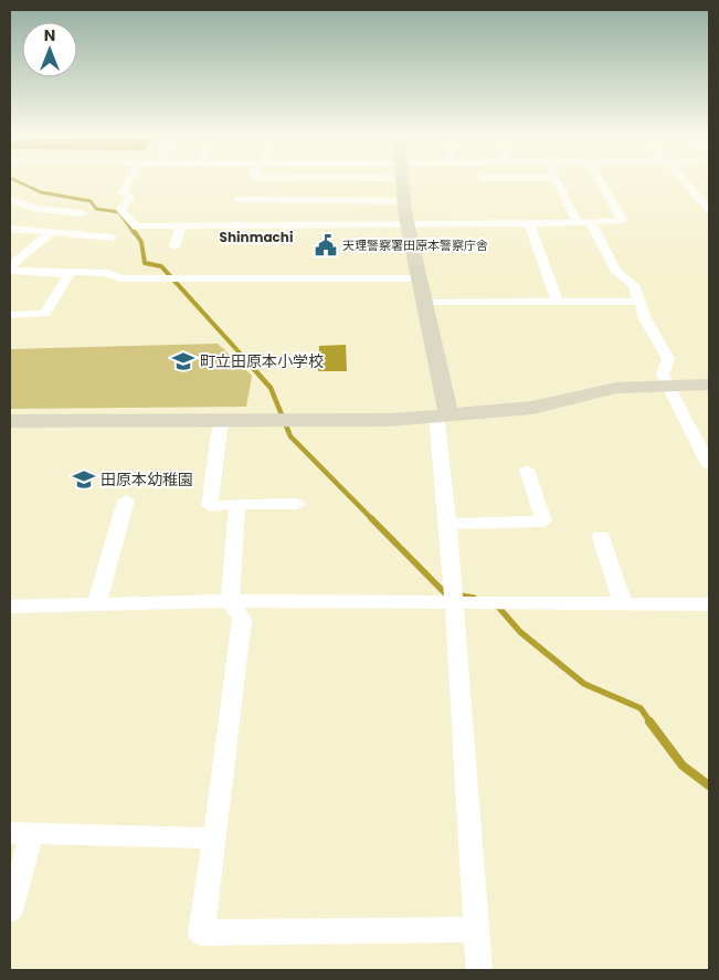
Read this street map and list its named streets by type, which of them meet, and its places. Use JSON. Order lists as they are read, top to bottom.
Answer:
{
  "districts": ["Shinmachi"],
  "places": {
    "public building": ["天理警察署田原本警察庁舎"],
    "school or university": ["町立田原本小学校", "田原本幼稚園"]
  },
  "north": "top"
}
